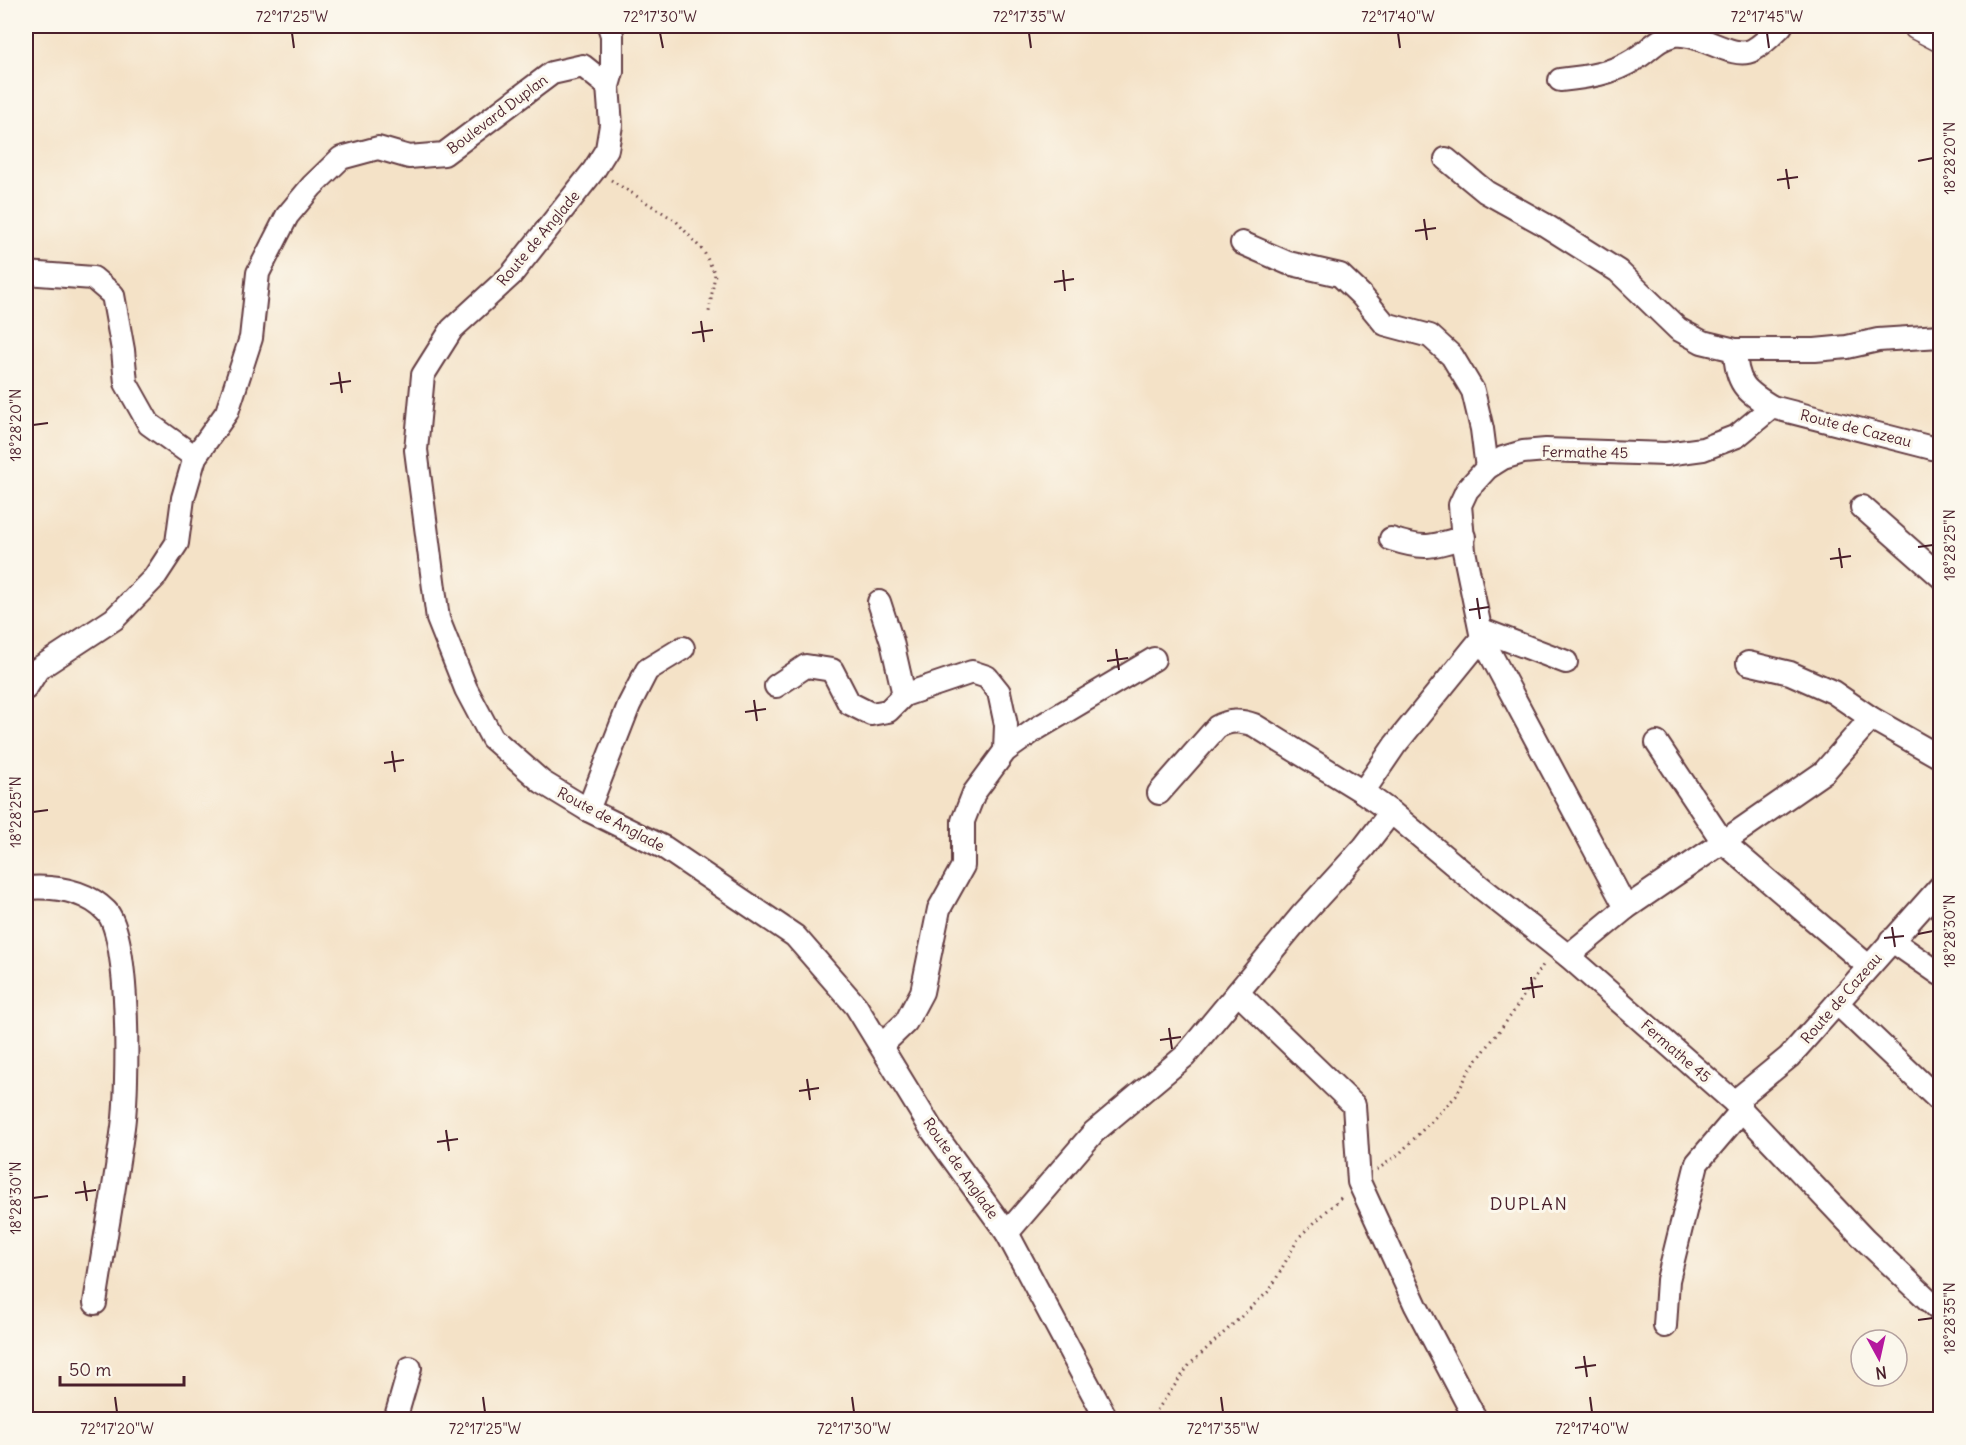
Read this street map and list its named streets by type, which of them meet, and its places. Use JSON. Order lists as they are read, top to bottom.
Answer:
{
  "streets": {
    "street": [
      "Boulevard Duplan",
      "Route de Anglade",
      "Route de Cazeau",
      "Fermathe 45"
    ]
  },
  "crossings": [
    ["Boulevard Duplan", "Route de Anglade"],
    ["Route de Cazeau", "Fermathe 45"]
  ],
  "districts": ["DUPLAN"],
  "scale_bar": "50 m",
  "north": "bottom",
  "coordinates": [
    "72°17'25\"W",
    "72°17'30\"W",
    "72°17'35\"W",
    "72°17'40\"W",
    "72°17'45\"W",
    "18°28'20\"N",
    "18°28'25\"N",
    "18°28'30\"N",
    "18°28'35\"N",
    "72°17'20\"W"
  ]
}
